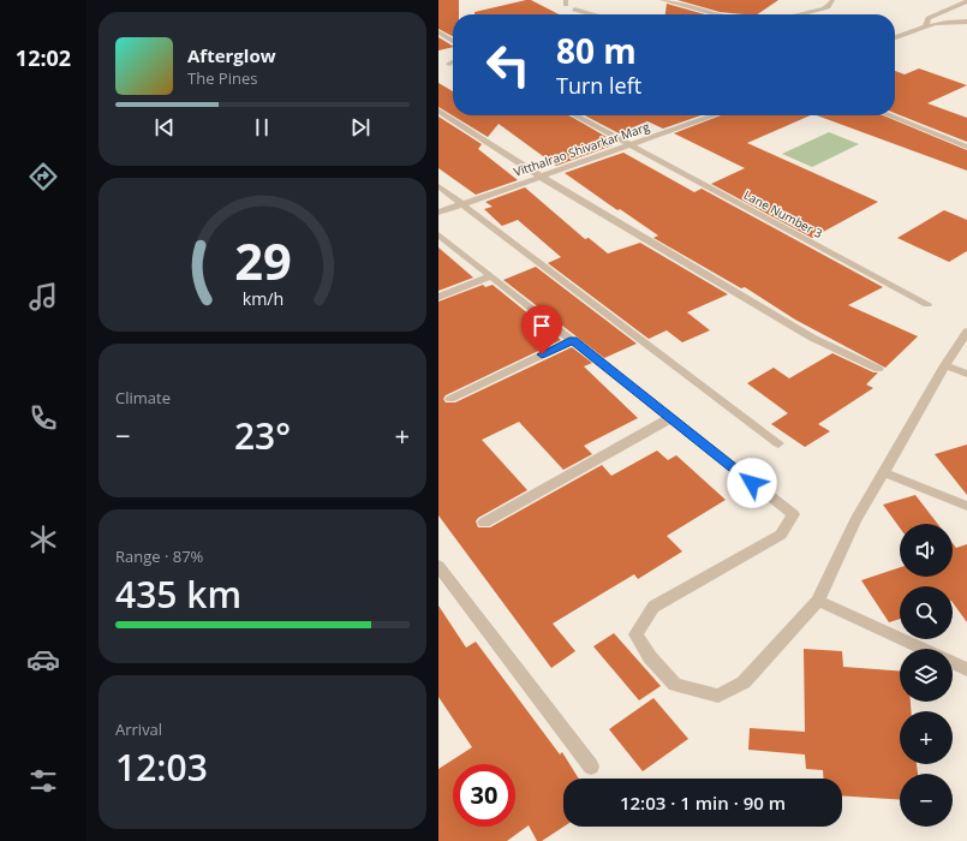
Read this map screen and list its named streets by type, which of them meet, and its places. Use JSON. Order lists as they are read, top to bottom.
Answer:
{
  "streets": {
    "street": ["Vitthalrao Shivarkar Marg", "Lane Number 3"]
  },
  "crossings": [
    ["Vitthalrao Shivarkar Marg", "Lane Number 3"]
  ],
  "page": {
    "tabs": "12:02",
    "turn": ["80 m", "Turn left"],
    "song": ["Afterglow", "The Pines"],
    "tile": [
      "Climate",
      ["Range · 87%", "435 km"],
      ["Arrival", "12:03"]
    ],
    "heat": ["−", "23°", "+"],
    "map_buttons": ["+", "−"],
    "limit": "30",
    "trip": "12:03 · 1 min · 90 m",
    "gauge": ["29", "km/h"]
  }
}
